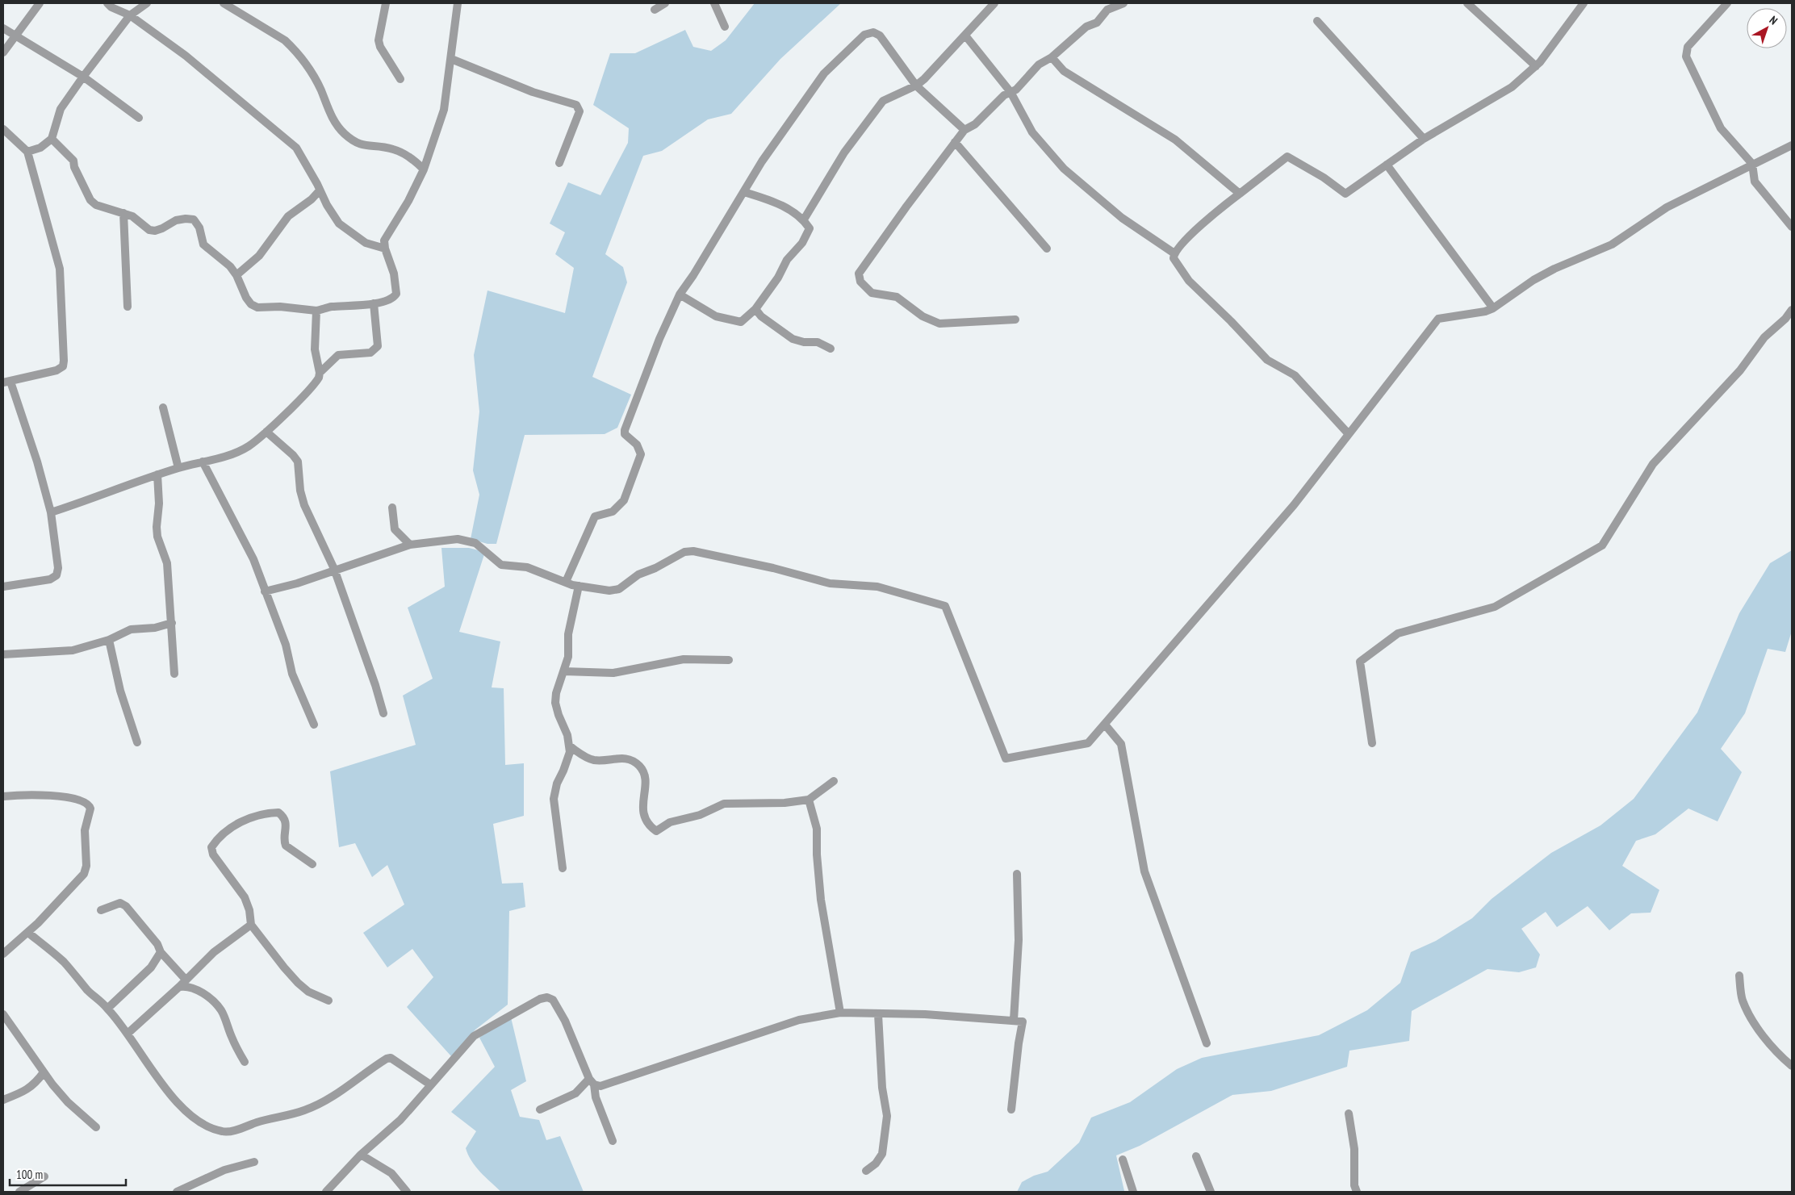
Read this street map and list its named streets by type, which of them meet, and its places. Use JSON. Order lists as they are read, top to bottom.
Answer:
{
  "scale_bar": "100 m",
  "north": "top right"
}
